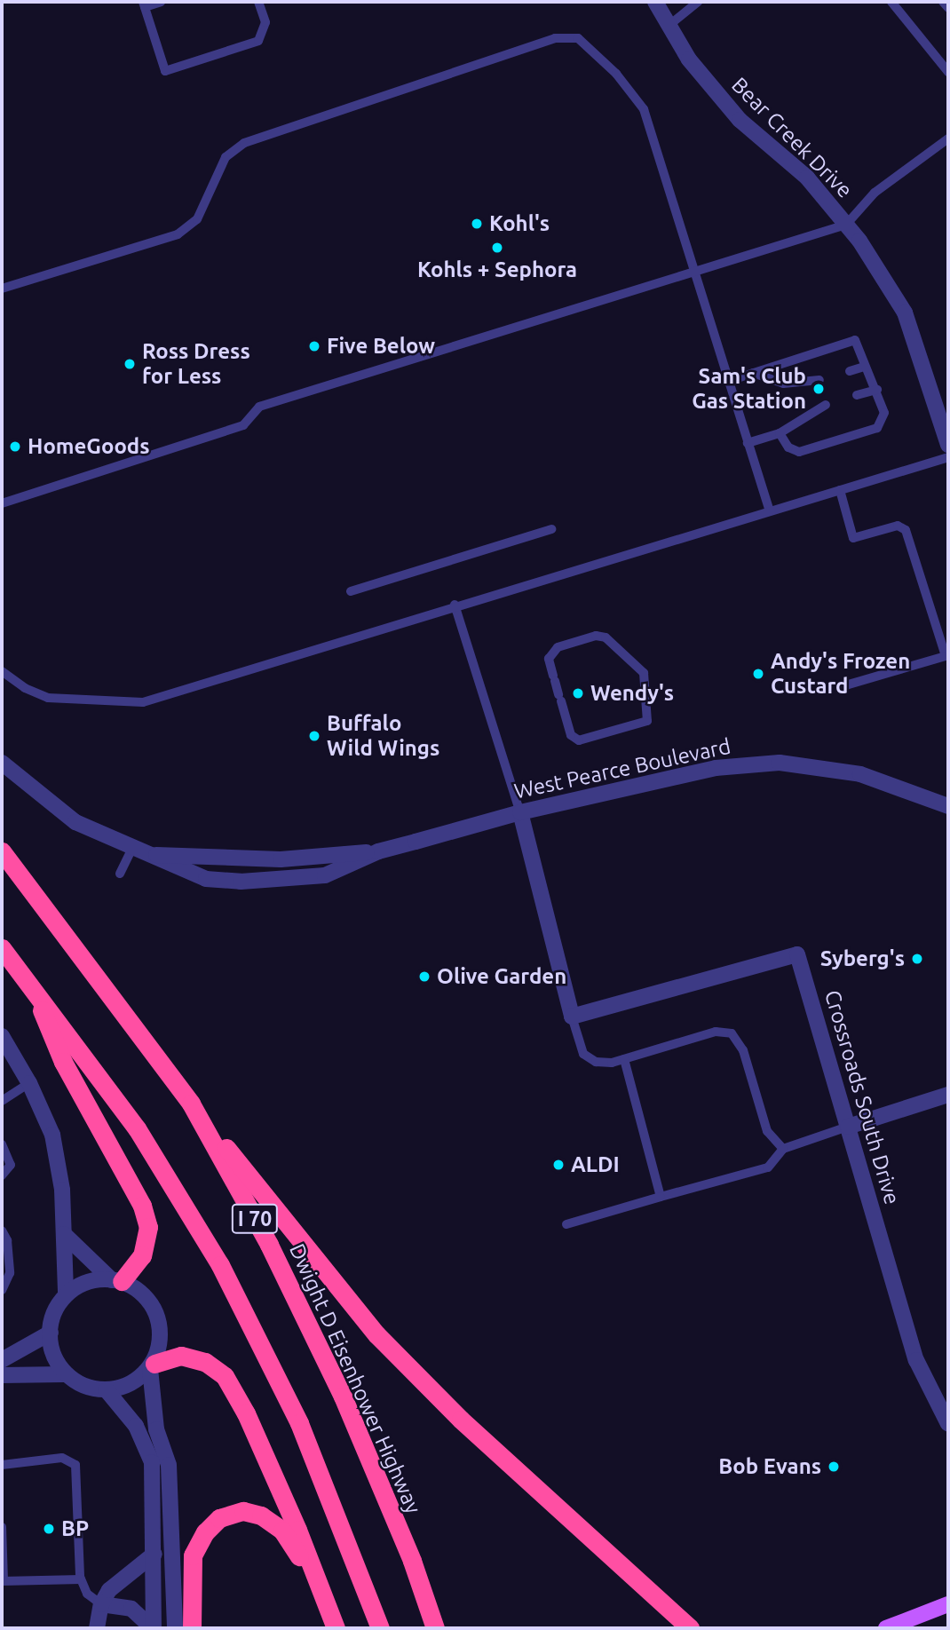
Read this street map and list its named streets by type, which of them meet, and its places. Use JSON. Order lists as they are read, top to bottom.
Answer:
{
  "streets": {
    "highway": ["I 70", "Dwight D Eisenhower Highway"],
    "street": ["Bear Creek Drive", "West Pearce Boulevard", "Crossroads South Drive"]
  },
  "places": [
    "Kohl's",
    "Kohls + Sephora",
    "Five Below",
    "Ross Dress for Less",
    "Sam's Club Gas Station",
    "HomeGoods",
    "Andy's Frozen Custard",
    "Wendy's",
    "Buffalo Wild Wings",
    "Syberg's",
    "Olive Garden",
    "ALDI",
    "Bob Evans",
    "BP"
  ]
}
